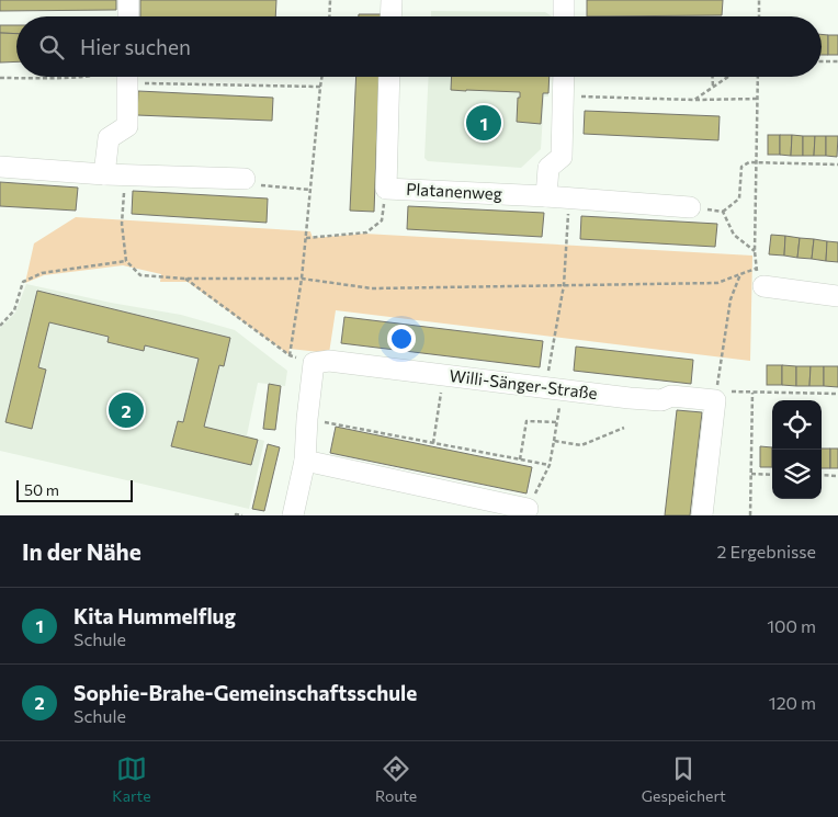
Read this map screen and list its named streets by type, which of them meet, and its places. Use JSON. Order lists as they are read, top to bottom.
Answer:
{
  "streets": {
    "street": ["Platanenweg", "Willi-Sänger-Straße"]
  },
  "scale_bar": "50 m",
  "page": {
    "search": "Hier suchen",
    "pins": ["1", "2"],
    "scale": "50 m",
    "heading": ["In der Nähe", "2 Ergebnisse"],
    "list": [
      {
        "mark": "1",
        "name": "Kita Hummelflug",
        "note": "Schule",
        "value": "100 m"
      },
      {
        "mark": "2",
        "name": "Sophie-Brahe-Gemeinschaftsschule",
        "note": "Schule",
        "value": "120 m"
      }
    ],
    "nav": ["Karte", "Route", "Gespeichert"]
  }
}
